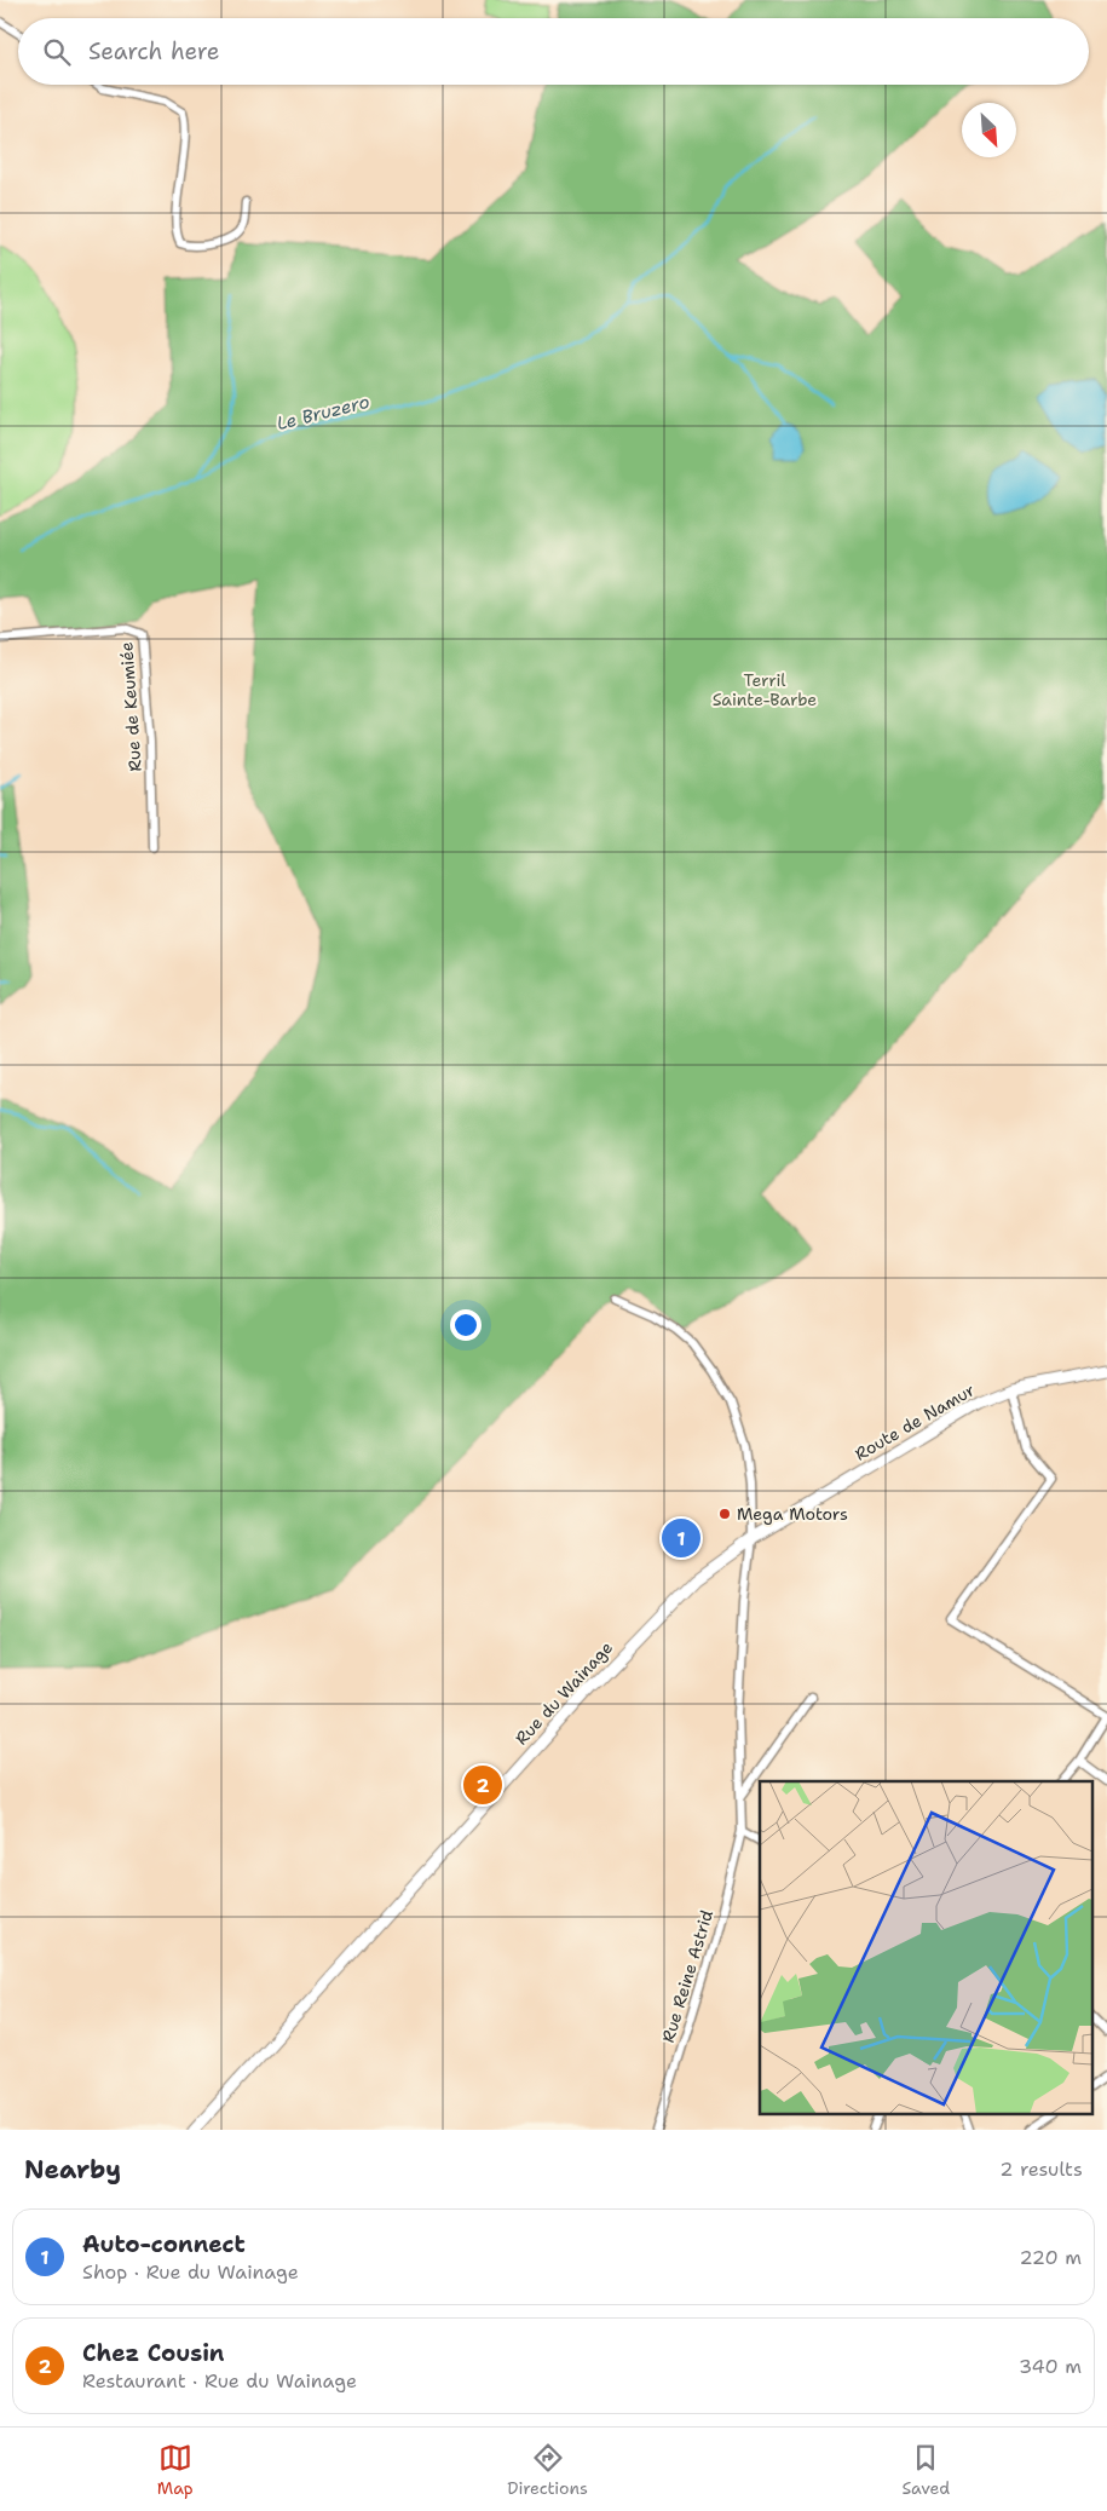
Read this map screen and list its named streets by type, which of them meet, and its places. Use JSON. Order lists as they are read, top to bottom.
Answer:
{
  "streets": {
    "main road": ["Route de Namur", "Rue du Wainage"],
    "street": ["Rue de Keumiée", "Rue Reine Astrid"]
  },
  "crossings": [
    ["Route de Namur", "Rue du Wainage"],
    ["Rue du Wainage", "Rue Reine Astrid"]
  ],
  "water": ["Le Bruzero"],
  "parks": ["Terril Sainte-Barbe"],
  "places": ["Mega Motors"],
  "north": "bottom right",
  "page": {
    "search": "Search here",
    "pins": ["1", "2"],
    "heading": ["Nearby", "2 results"],
    "list": [
      {
        "mark": "1",
        "name": "Auto-connect",
        "note": "Shop · Rue du Wainage",
        "value": "220 m"
      },
      {
        "mark": "2",
        "name": "Chez Cousin",
        "note": "Restaurant · Rue du Wainage",
        "value": "340 m"
      }
    ],
    "nav": ["Map", "Directions", "Saved"]
  }
}
